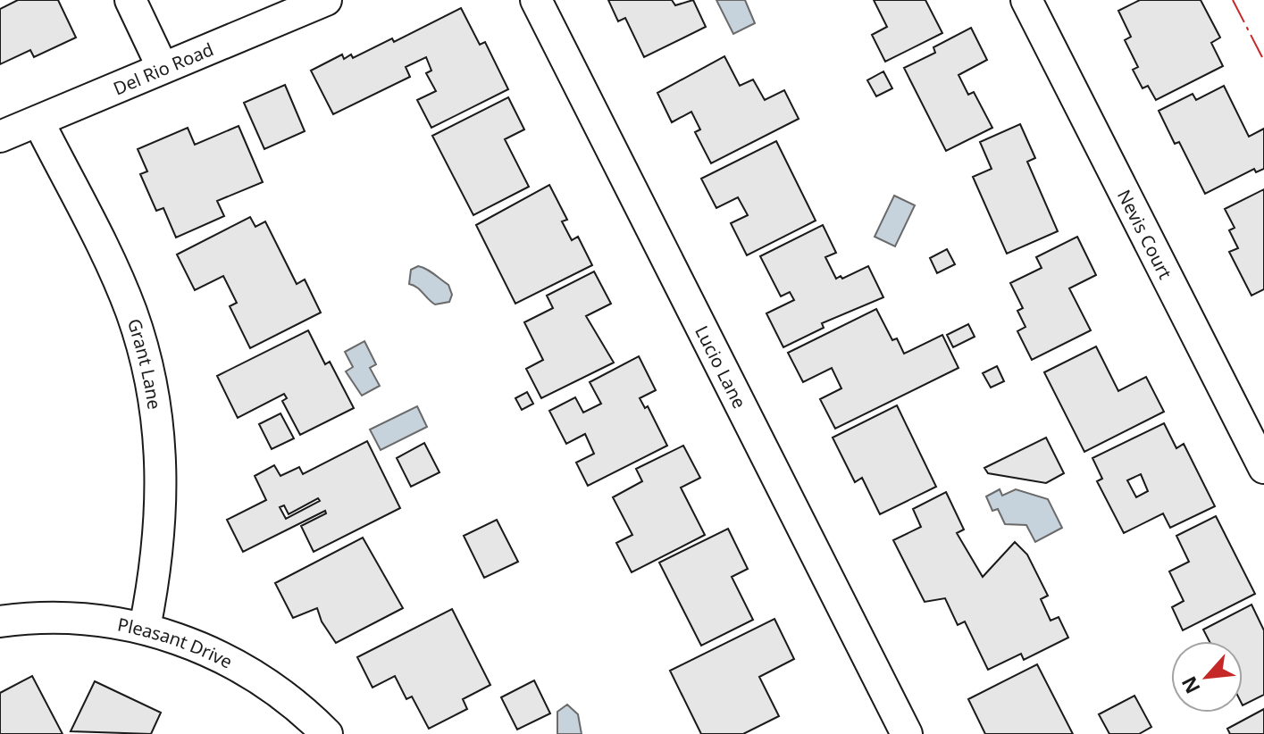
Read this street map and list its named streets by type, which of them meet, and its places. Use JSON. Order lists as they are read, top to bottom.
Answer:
{
  "streets": {
    "street": [
      "Del Rio Road",
      "Nevis Court",
      "Grant Lane",
      "Lucio Lane",
      "Pleasant Drive"
    ]
  },
  "crossings": [
    ["Del Rio Road", "Grant Lane"],
    ["Grant Lane", "Pleasant Drive"]
  ],
  "north": "bottom left"
}
